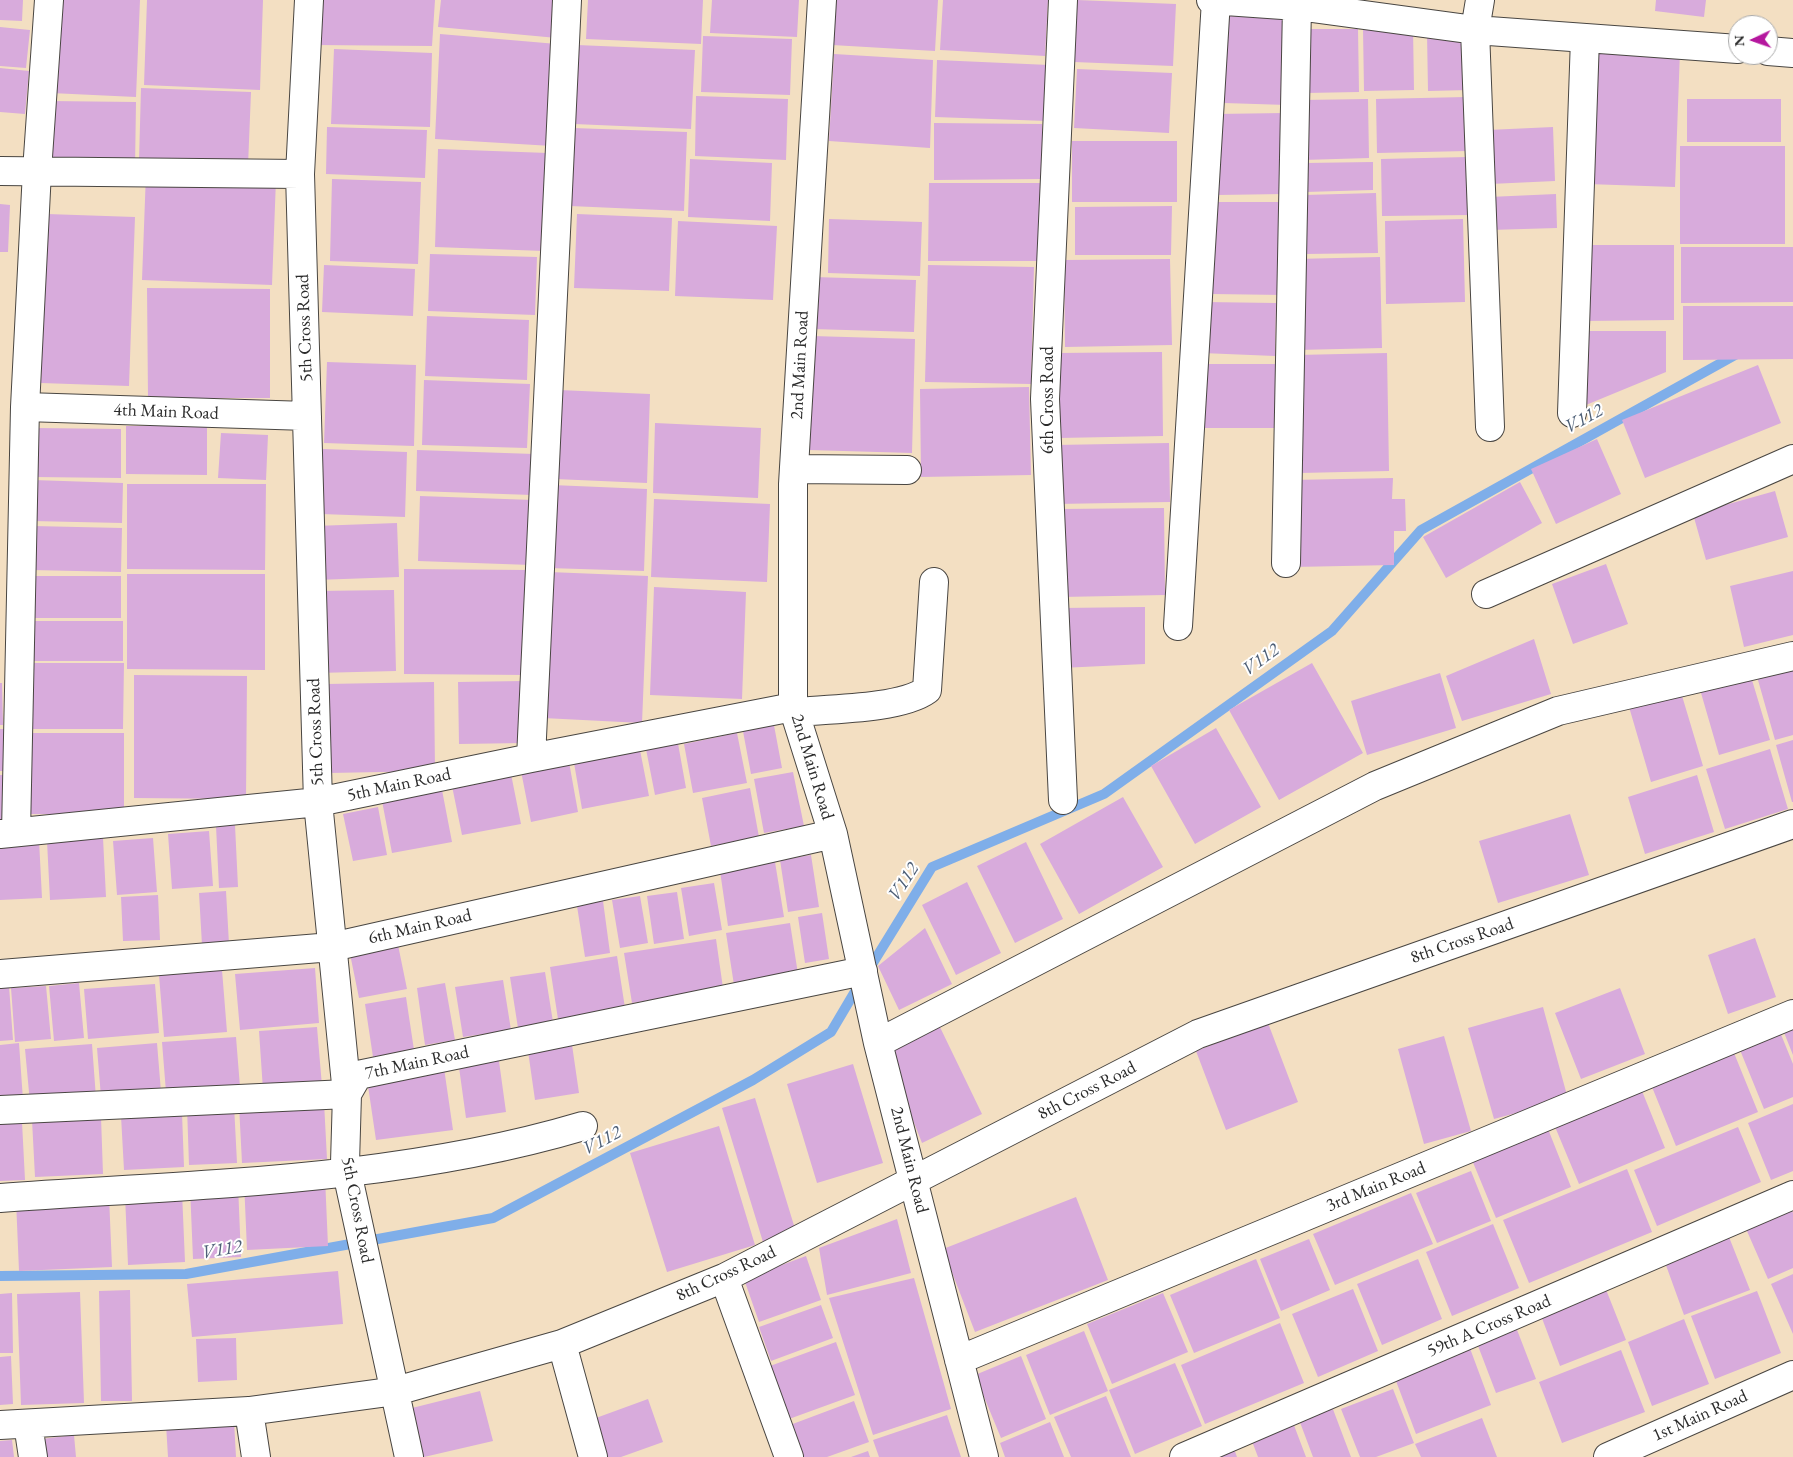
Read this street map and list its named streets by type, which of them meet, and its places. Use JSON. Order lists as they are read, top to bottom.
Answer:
{
  "streets": {
    "street": [
      "5th Cross Road",
      "2nd Main Road",
      "6th Cross Road",
      "4th Main Road",
      "5th Main Road",
      "6th Main Road",
      "8th Cross Road",
      "7th Main Road",
      "3rd Main Road",
      "59th A Cross Road",
      "1st Main Road"
    ]
  },
  "crossings": [
    ["5th Cross Road", "4th Main Road"],
    ["5th Cross Road", "5th Main Road"],
    ["5th Cross Road", "6th Main Road"],
    ["5th Cross Road", "8th Cross Road"],
    ["5th Cross Road", "7th Main Road"],
    ["2nd Main Road", "5th Main Road"],
    ["2nd Main Road", "6th Main Road"],
    ["2nd Main Road", "8th Cross Road"],
    ["2nd Main Road", "7th Main Road"],
    ["2nd Main Road", "3rd Main Road"]
  ],
  "water": ["V112"],
  "north": "left"
}
